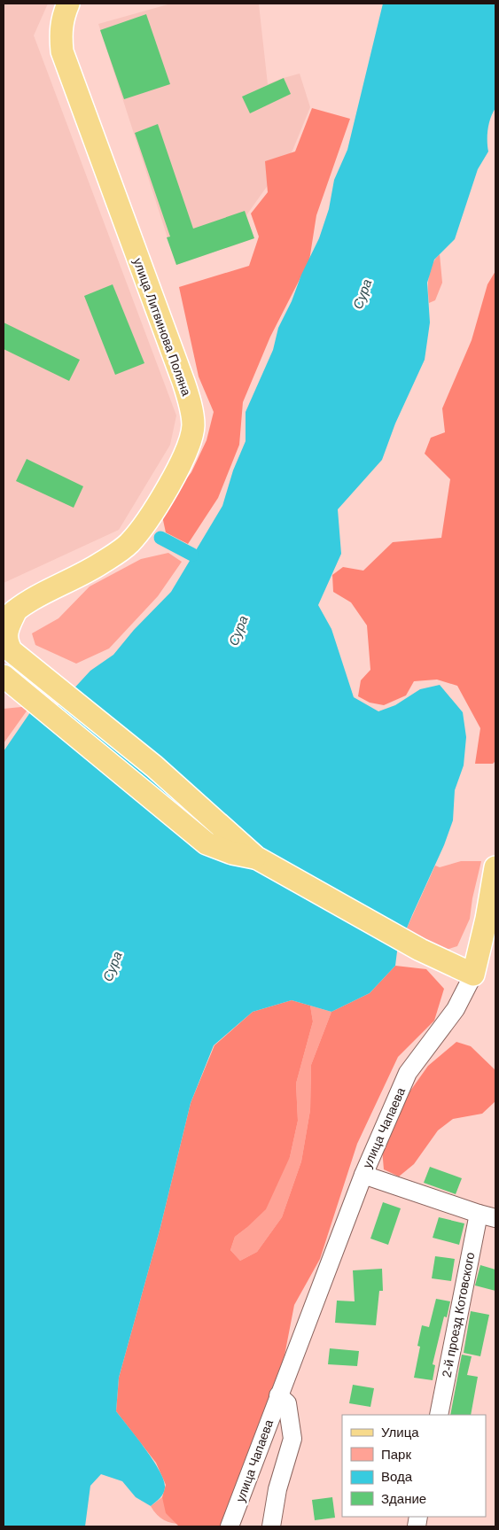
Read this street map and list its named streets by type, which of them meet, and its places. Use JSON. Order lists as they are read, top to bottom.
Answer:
{
  "streets": {
    "main road": ["улица Литвинова Поляна", "улица Чапаева"],
    "street": ["2-й проезд Котовского"]
  },
  "water": ["Сура"],
  "legend": [
    "Улица",
    "Парк",
    "Вода",
    "Здание"
  ]
}
